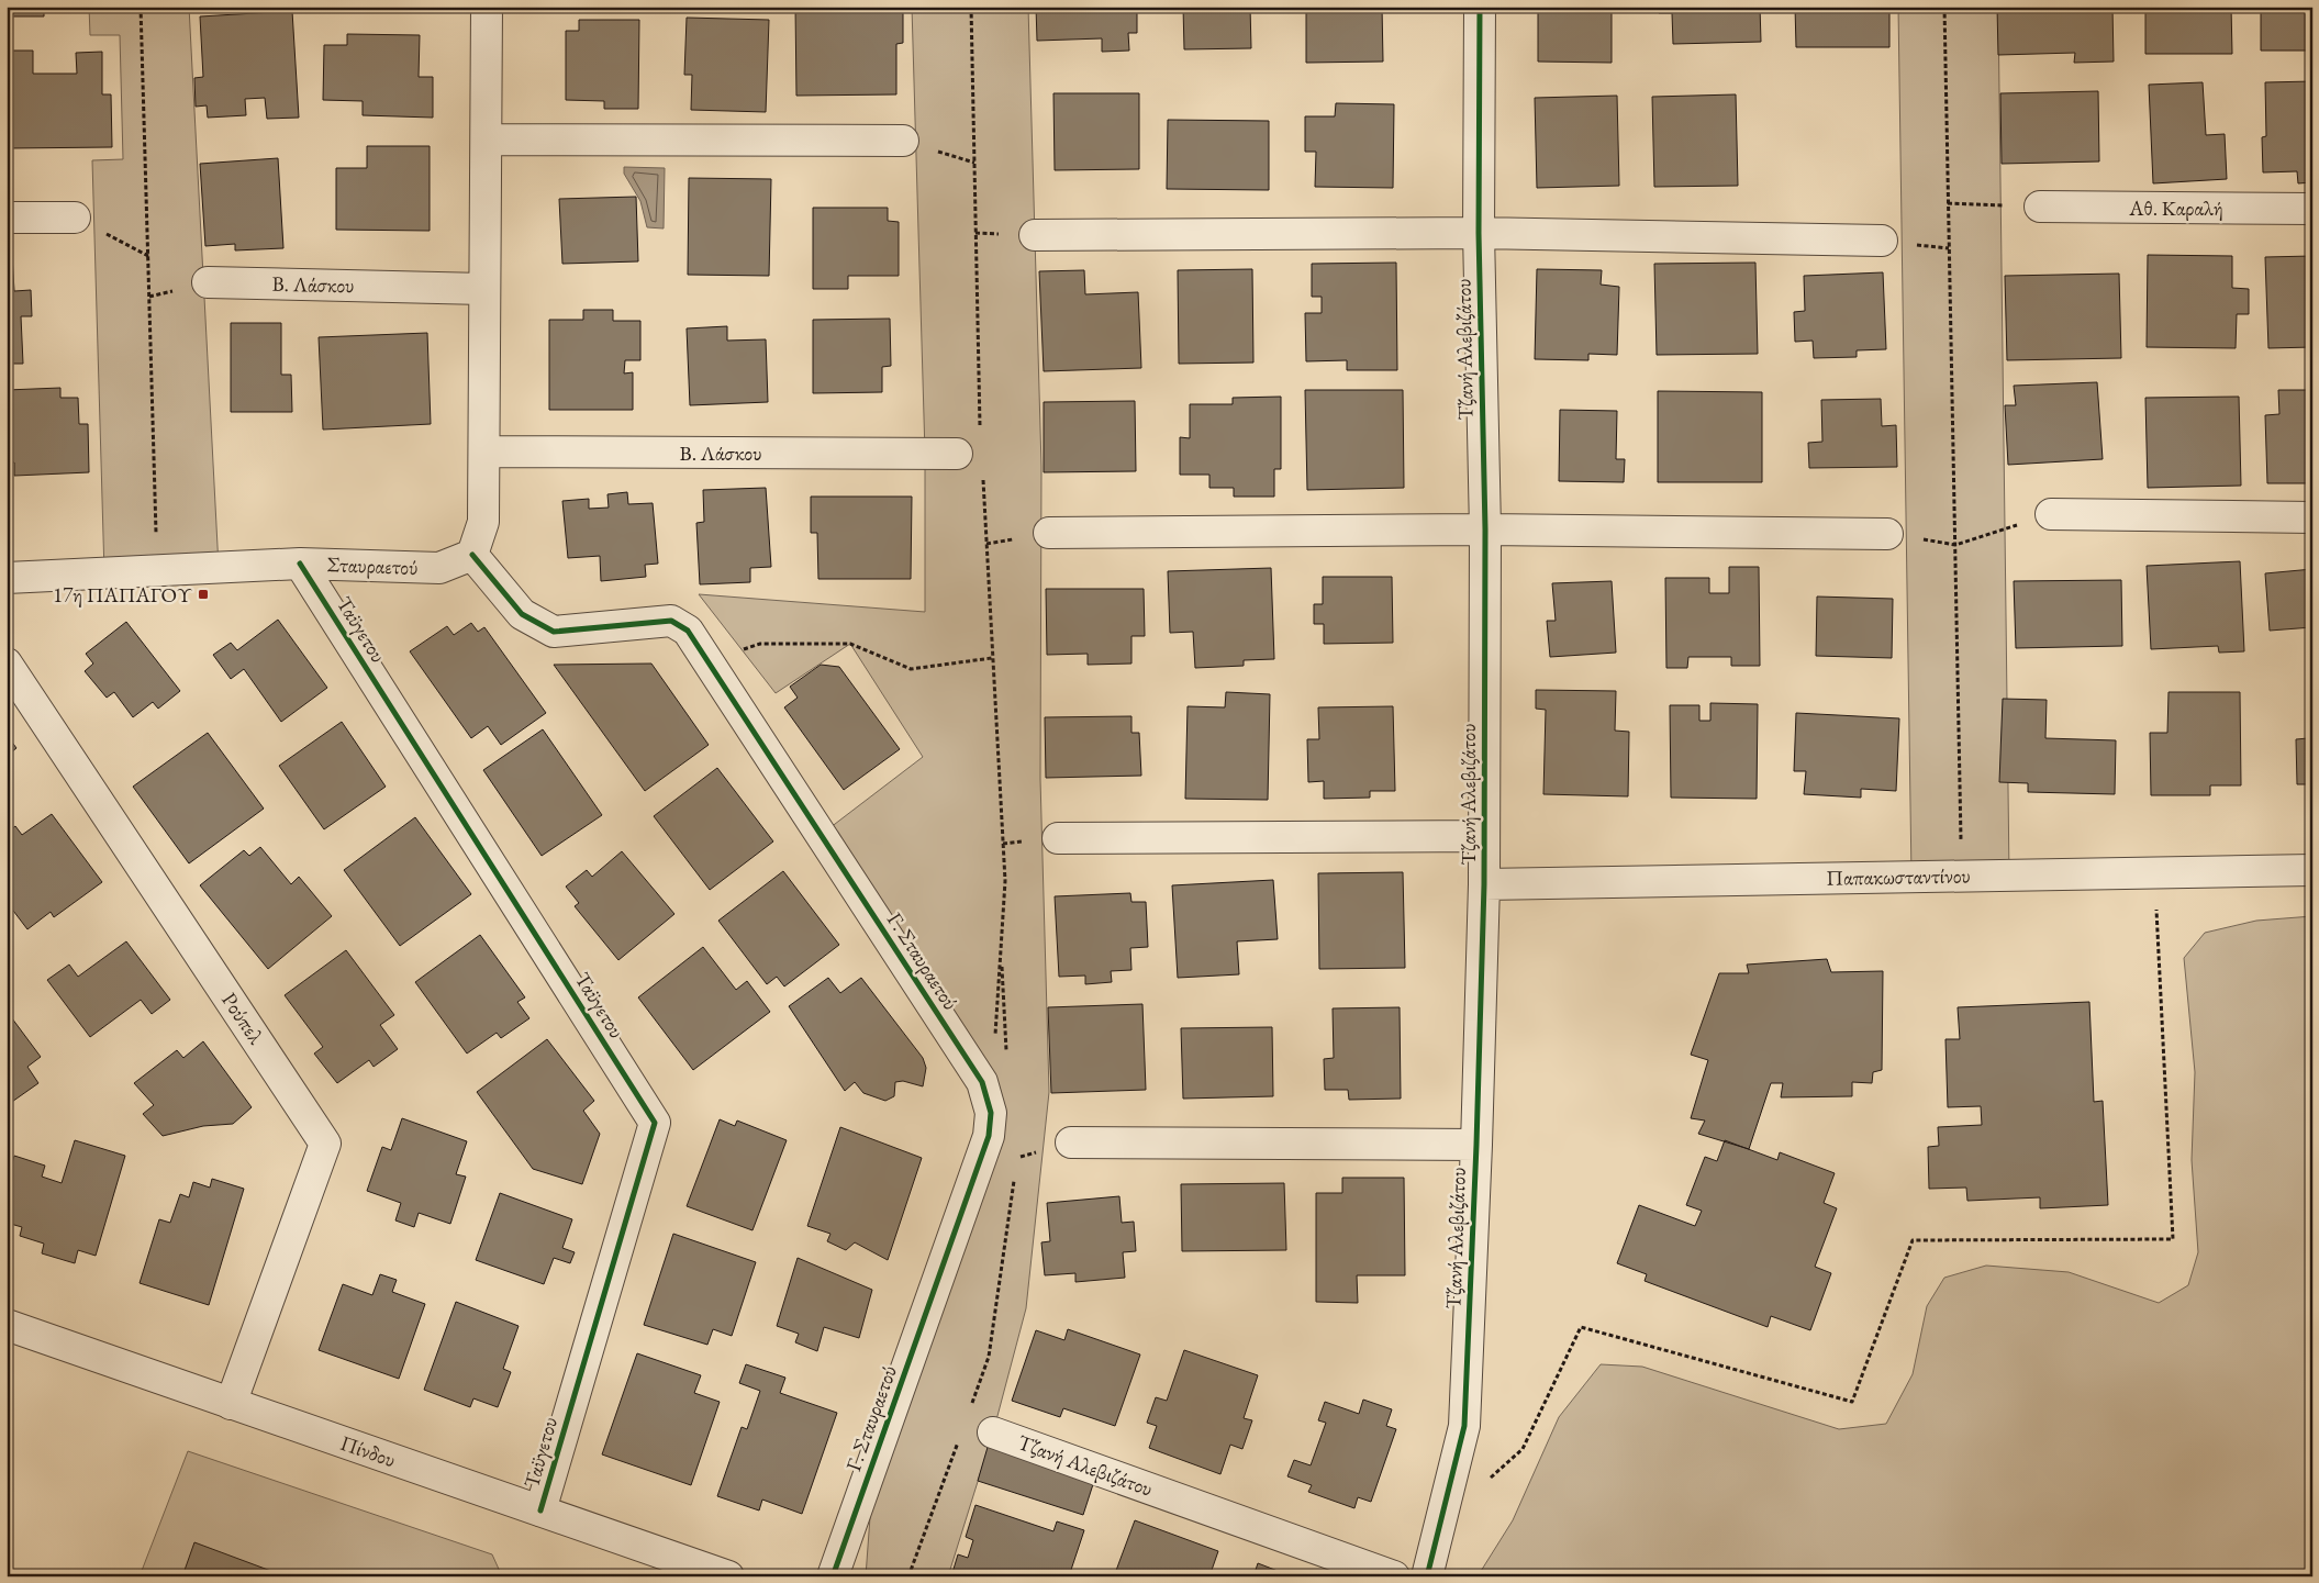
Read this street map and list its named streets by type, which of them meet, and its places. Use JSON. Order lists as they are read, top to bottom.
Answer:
{
  "streets": {
    "street": [
      "Αθ. Καραλή",
      "Β. Λάσκου",
      "Τζανή Αλεβιζάτου",
      "Σταυραετού",
      "Ταϋγετου",
      "Παπακωσταντίνου",
      "Γ. Σταυραετού",
      "Ρούπελ",
      "Πίνδου"
    ]
  },
  "crossings": [
    ["Τζανή Αλεβιζάτου", "Παπακωσταντίνου"],
    ["Σταυραετού", "Ταϋγετου"],
    ["Σταυραετού", "Γ. Σταυραετού"],
    ["Ταϋγετου", "Πίνδου"],
    ["Ρούπελ", "Πίνδου"]
  ],
  "places": {
    "transit": ["17η ΠΑΠΑΓΟΥ"]
  }
}
